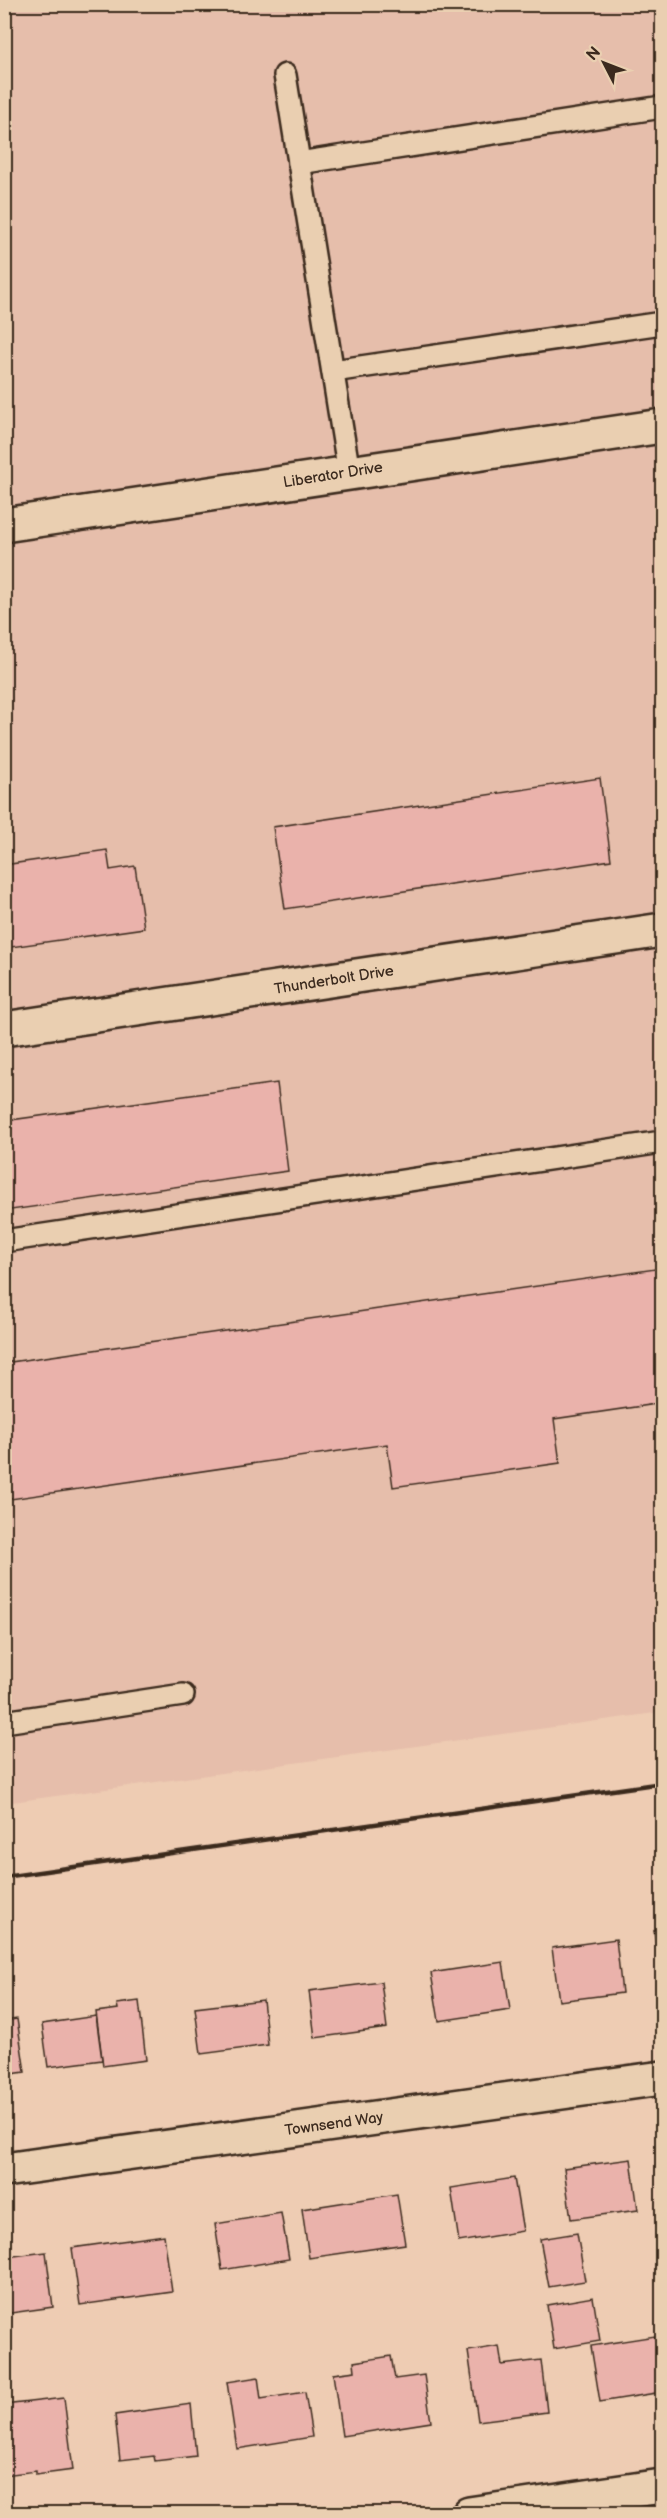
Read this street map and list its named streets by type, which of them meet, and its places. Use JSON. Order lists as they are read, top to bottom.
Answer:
{
  "streets": {
    "street": ["Liberator Drive", "Thunderbolt Drive", "Townsend Way"]
  },
  "north": "top left"
}
